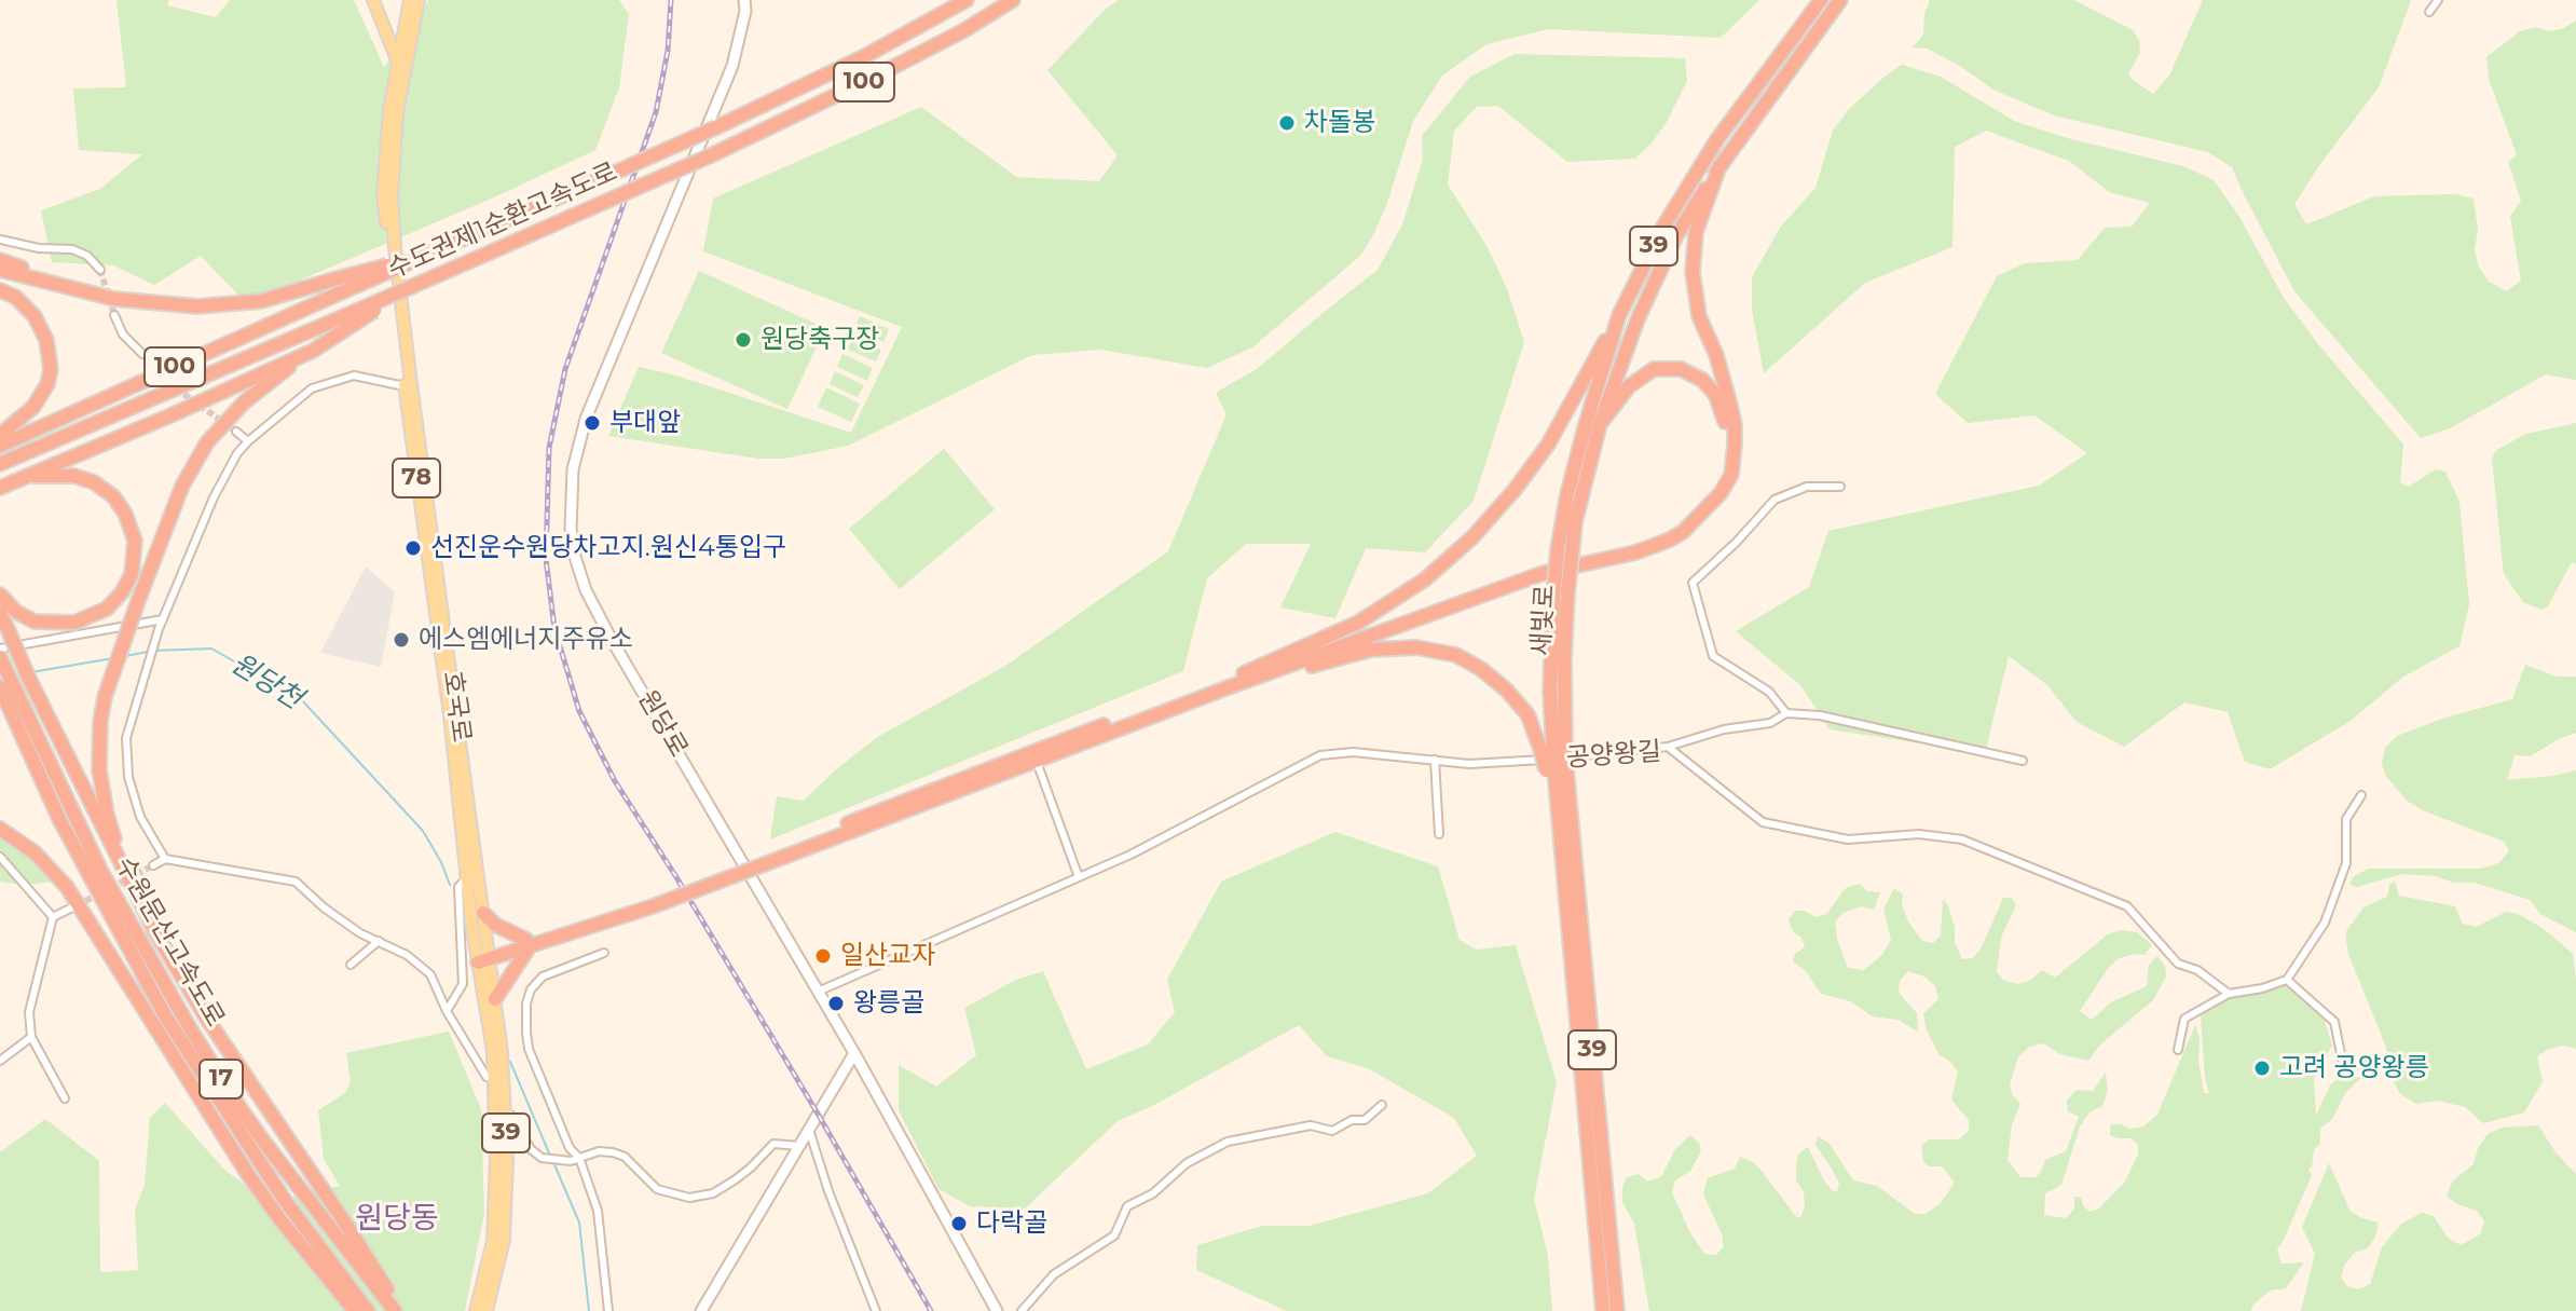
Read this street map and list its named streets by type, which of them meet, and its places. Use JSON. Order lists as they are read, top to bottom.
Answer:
{
  "streets": {
    "highway": [
      "100",
      "수도권제1순환고속도로",
      "39",
      "새빛로",
      "수원문산고속도로",
      "17"
    ],
    "main road": ["78", "호국로", "원당로"],
    "street": ["공양왕길"]
  },
  "crossings": [
    ["원당로", "공양왕길"]
  ],
  "districts": ["원당동"],
  "water": ["원당천"],
  "places": [
    "차돌봉",
    "원당축구장",
    "부대앞",
    "선진운수원당차고지.원신4통입구",
    "에스엠에너지주유소",
    "일산교자",
    "왕릉골",
    "고려 공양왕릉",
    "다락골"
  ]
}
